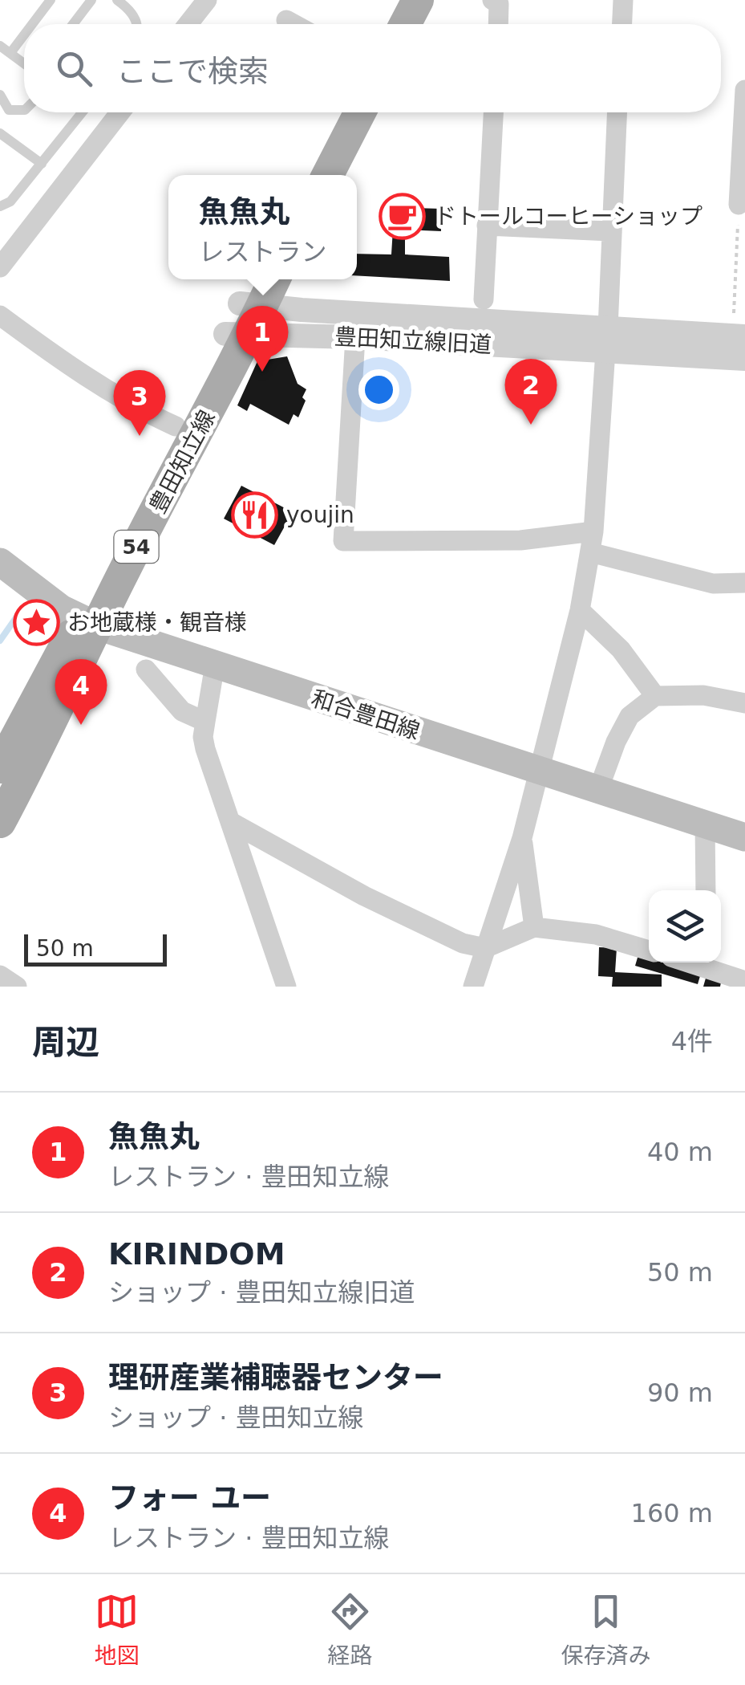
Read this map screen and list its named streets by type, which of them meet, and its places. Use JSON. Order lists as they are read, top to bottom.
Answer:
{
  "streets": {
    "main road": ["豊田知立線", "54", "和合豊田線"],
    "street": ["豊田知立線旧道"]
  },
  "crossings": [
    ["豊田知立線旧道", "豊田知立線"],
    ["豊田知立線", "和合豊田線"]
  ],
  "places": {
    "cafe": ["ドトールコーヒーショップ"],
    "restaurant": ["youjin"],
    "place": ["お地蔵様・観音様"]
  },
  "scale_bar": "50 m",
  "page": {
    "search": "ここで検索",
    "popup": ["魚魚丸", "レストラン"],
    "pins": [
      "1",
      "2",
      "3",
      "4"
    ],
    "scale": "50 m",
    "heading": ["周辺", "4件"],
    "list": [
      {
        "mark": "1",
        "name": "魚魚丸",
        "note": "レストラン · 豊田知立線",
        "value": "40 m"
      },
      {
        "mark": "2",
        "name": "KIRINDOM",
        "note": "ショップ · 豊田知立線旧道",
        "value": "50 m"
      },
      {
        "mark": "3",
        "name": "理研産業補聴器センター",
        "note": "ショップ · 豊田知立線",
        "value": "90 m"
      },
      {
        "mark": "4",
        "name": "フォー ユー",
        "note": "レストラン · 豊田知立線",
        "value": "160 m"
      }
    ],
    "nav": ["地図", "経路", "保存済み"]
  }
}
